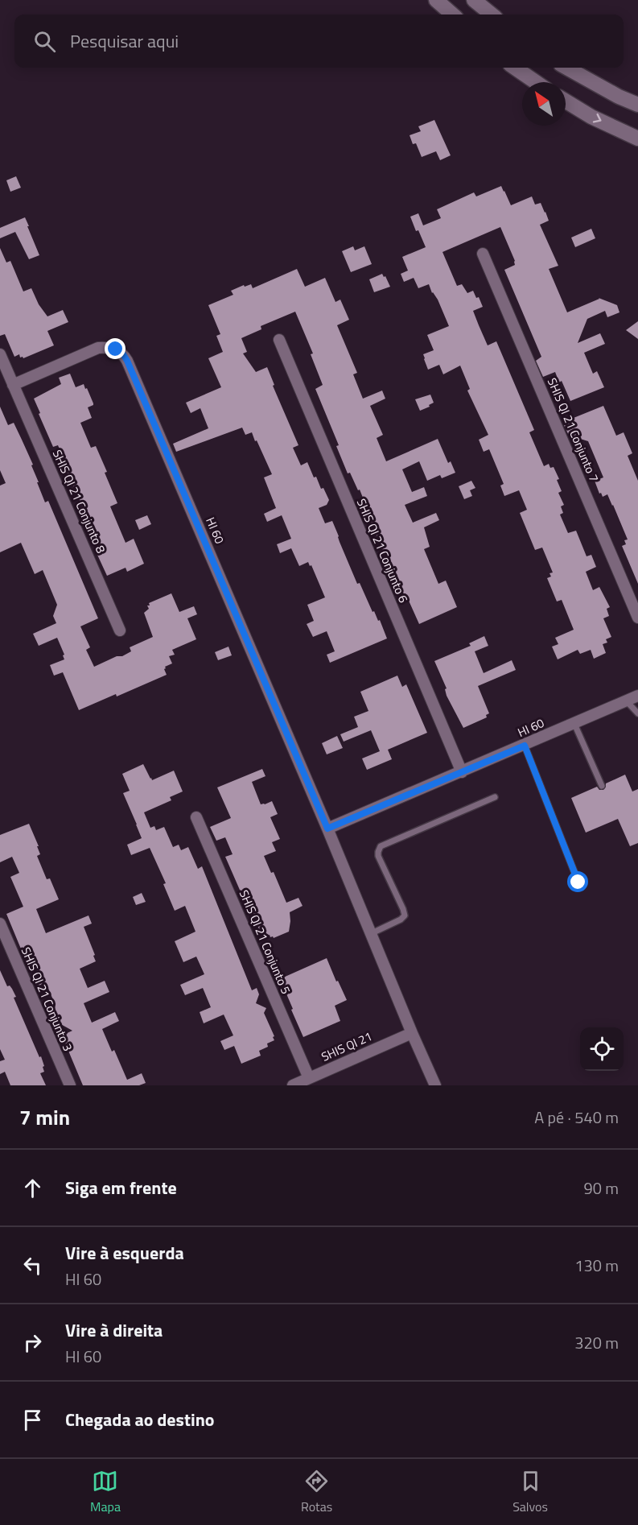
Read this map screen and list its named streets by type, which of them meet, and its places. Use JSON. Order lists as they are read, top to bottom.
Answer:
{
  "streets": {
    "street": [
      "SHIS QI 21 Conjunto 7",
      "SHIS QI 21 Conjunto 8",
      "HI 60",
      "SHIS QI 21 Conjunto 6",
      "SHIS QI 21 Conjunto 5",
      "SHIS QI 21 Conjunto 3",
      "SHIS QI 21"
    ]
  },
  "crossings": [
    ["SHIS QI 21 Conjunto 8", "HI 60"],
    ["HI 60", "SHIS QI 21 Conjunto 6"],
    ["HI 60", "SHIS QI 21"],
    ["SHIS QI 21 Conjunto 5", "SHIS QI 21"]
  ],
  "north": "top left",
  "page": {
    "search": "Pesquisar aqui",
    "heading": ["7 min", "A pé · 540 m"],
    "list": [
      ["Siga em frente", "90 m"],
      ["Vire à esquerda", "HI 60", "130 m"],
      ["Vire à direita", "HI 60", "320 m"],
      "Chegada ao destino"
    ],
    "nav": ["Mapa", "Rotas", "Salvos"]
  }
}
